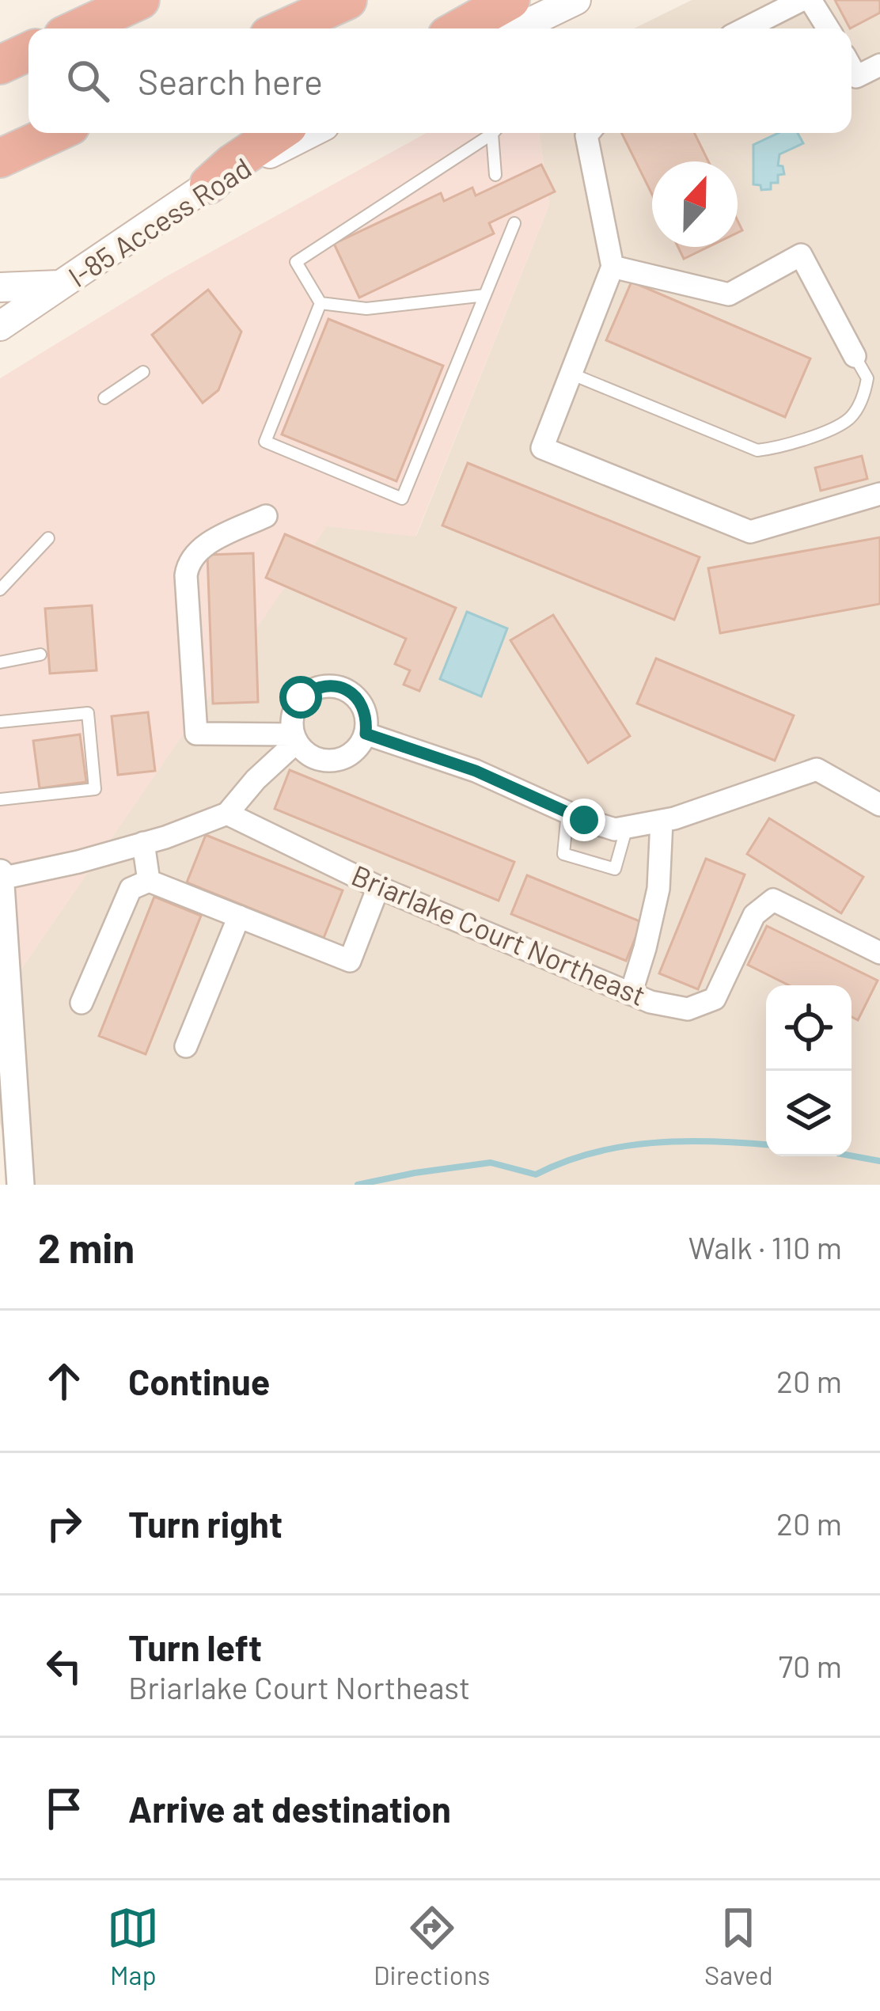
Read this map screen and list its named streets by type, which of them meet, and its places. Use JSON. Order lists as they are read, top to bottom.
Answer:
{
  "streets": {
    "main road": ["I-85 Access Road"],
    "street": ["Briarlake Court Northeast"]
  },
  "north": "top",
  "page": {
    "search": "Search here",
    "heading": ["2 min", "Walk · 110 m"],
    "list": [
      ["Continue", "20 m"],
      ["Turn right", "20 m"],
      ["Turn left", "Briarlake Court Northeast", "70 m"],
      "Arrive at destination"
    ],
    "nav": ["Map", "Directions", "Saved"]
  }
}
